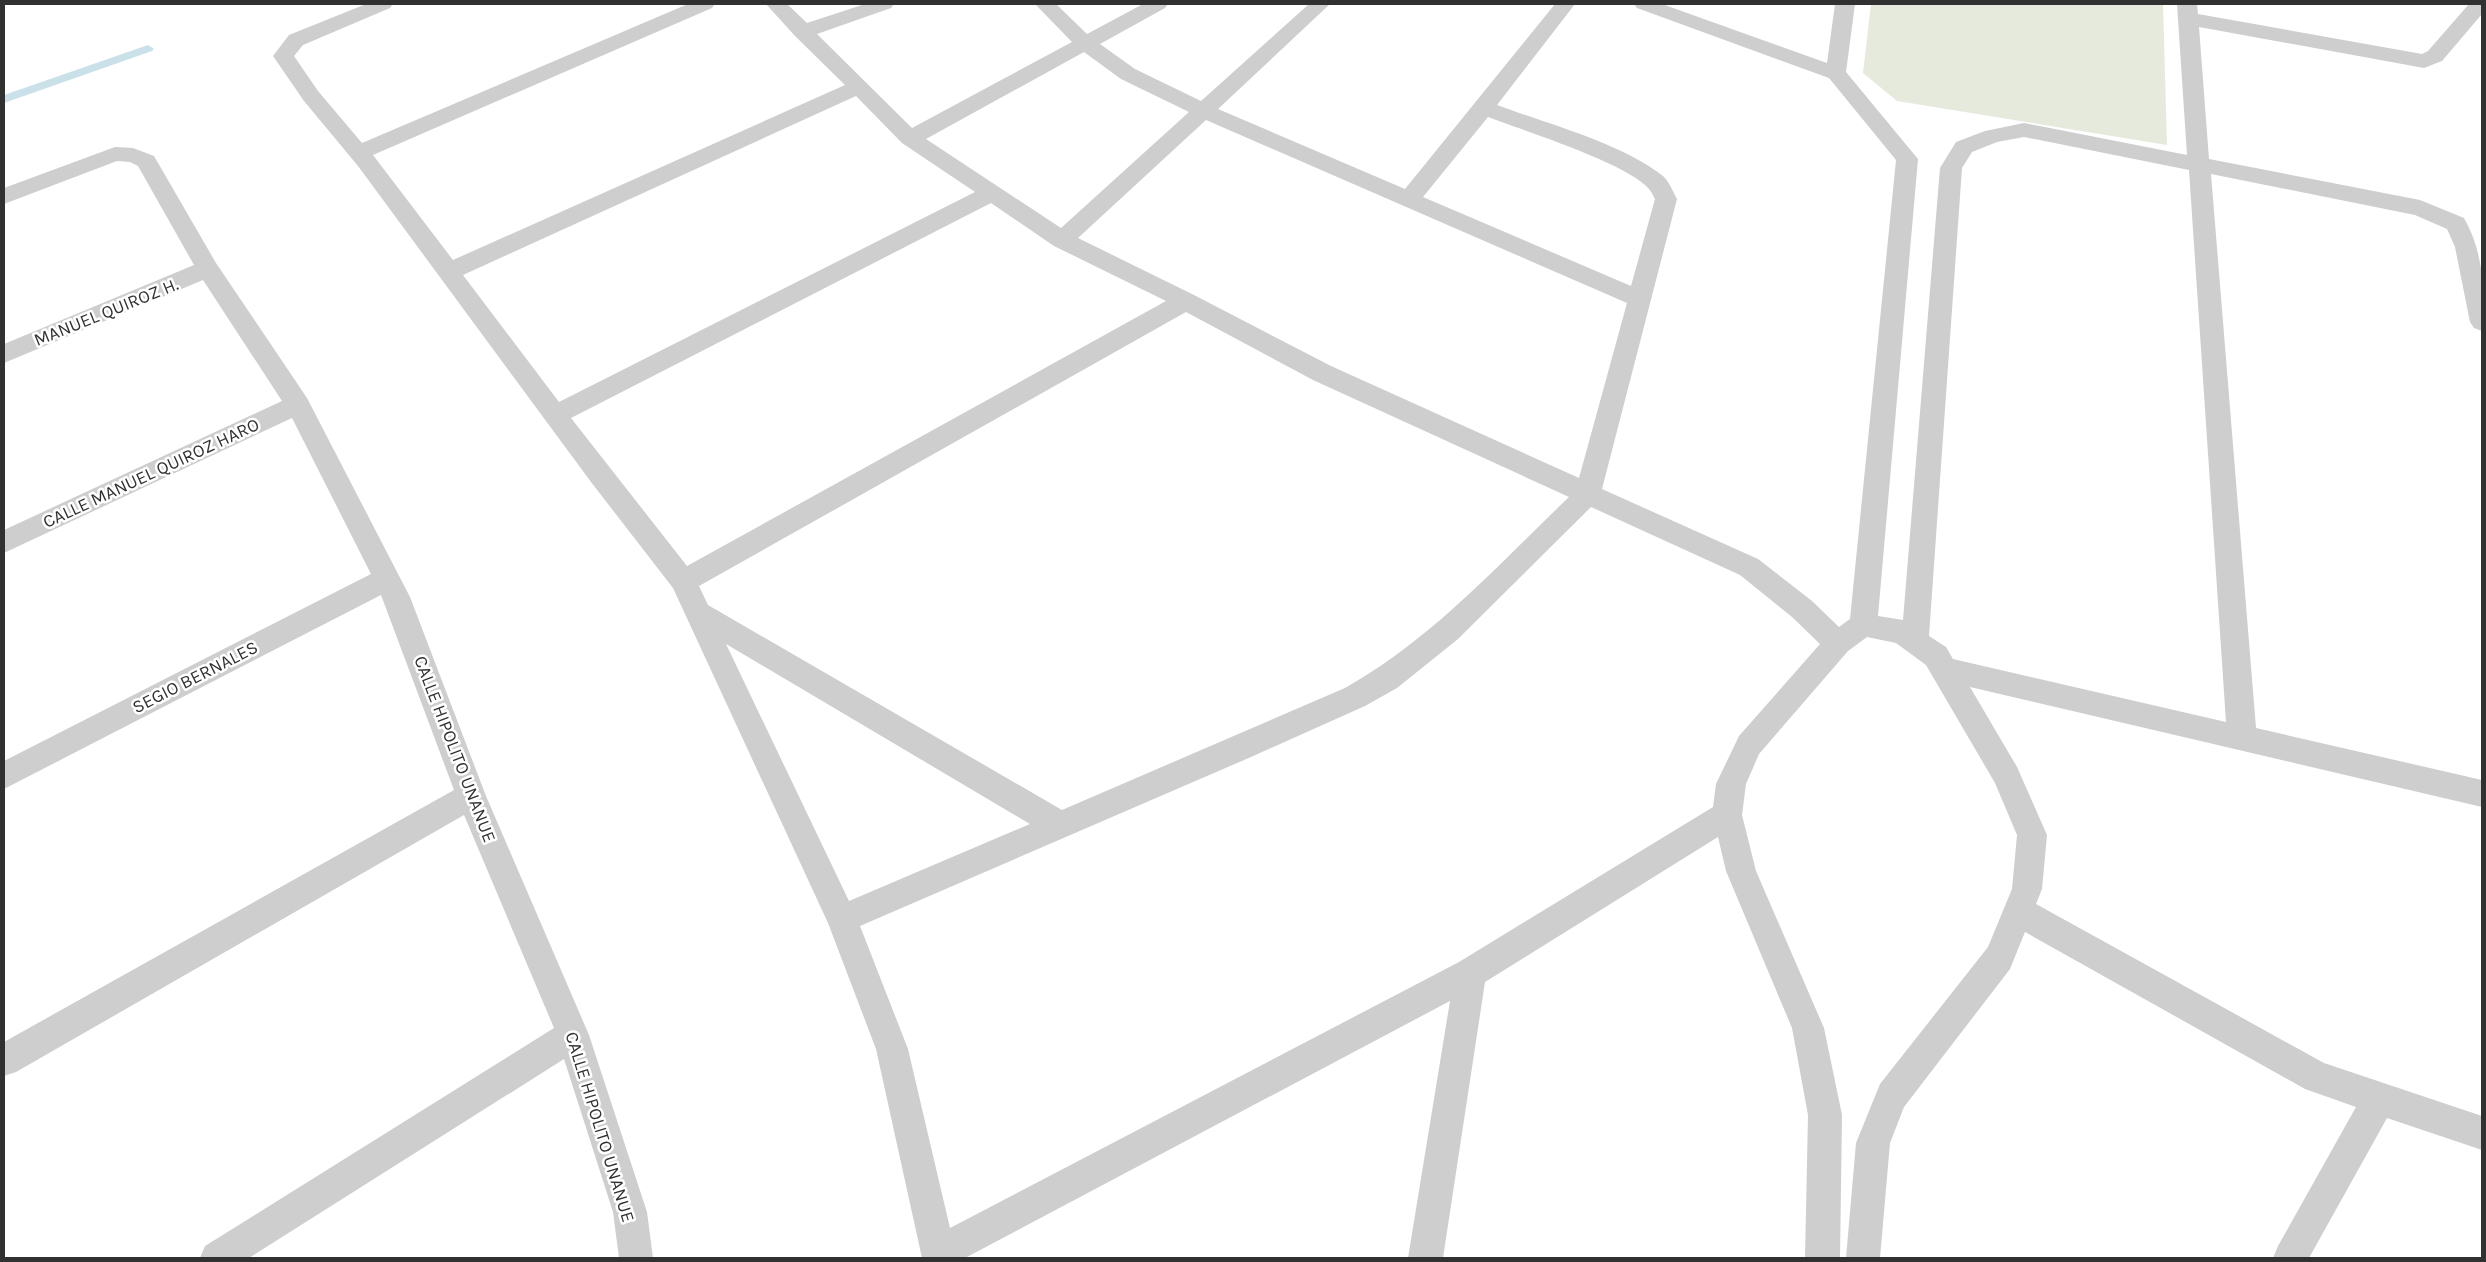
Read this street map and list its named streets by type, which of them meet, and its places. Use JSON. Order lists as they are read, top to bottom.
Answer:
{
  "streets": {
    "street": [
      "MANUEL QUIROZ H.",
      "CALLE MANUEL QUIROZ HARO",
      "SEGIO BERNALES",
      "CALLE HIPOLITO UNANUE"
    ]
  },
  "crossings": [
    ["MANUEL QUIROZ H.", "CALLE HIPOLITO UNANUE"],
    ["CALLE MANUEL QUIROZ HARO", "CALLE HIPOLITO UNANUE"],
    ["SEGIO BERNALES", "CALLE HIPOLITO UNANUE"]
  ]
}
